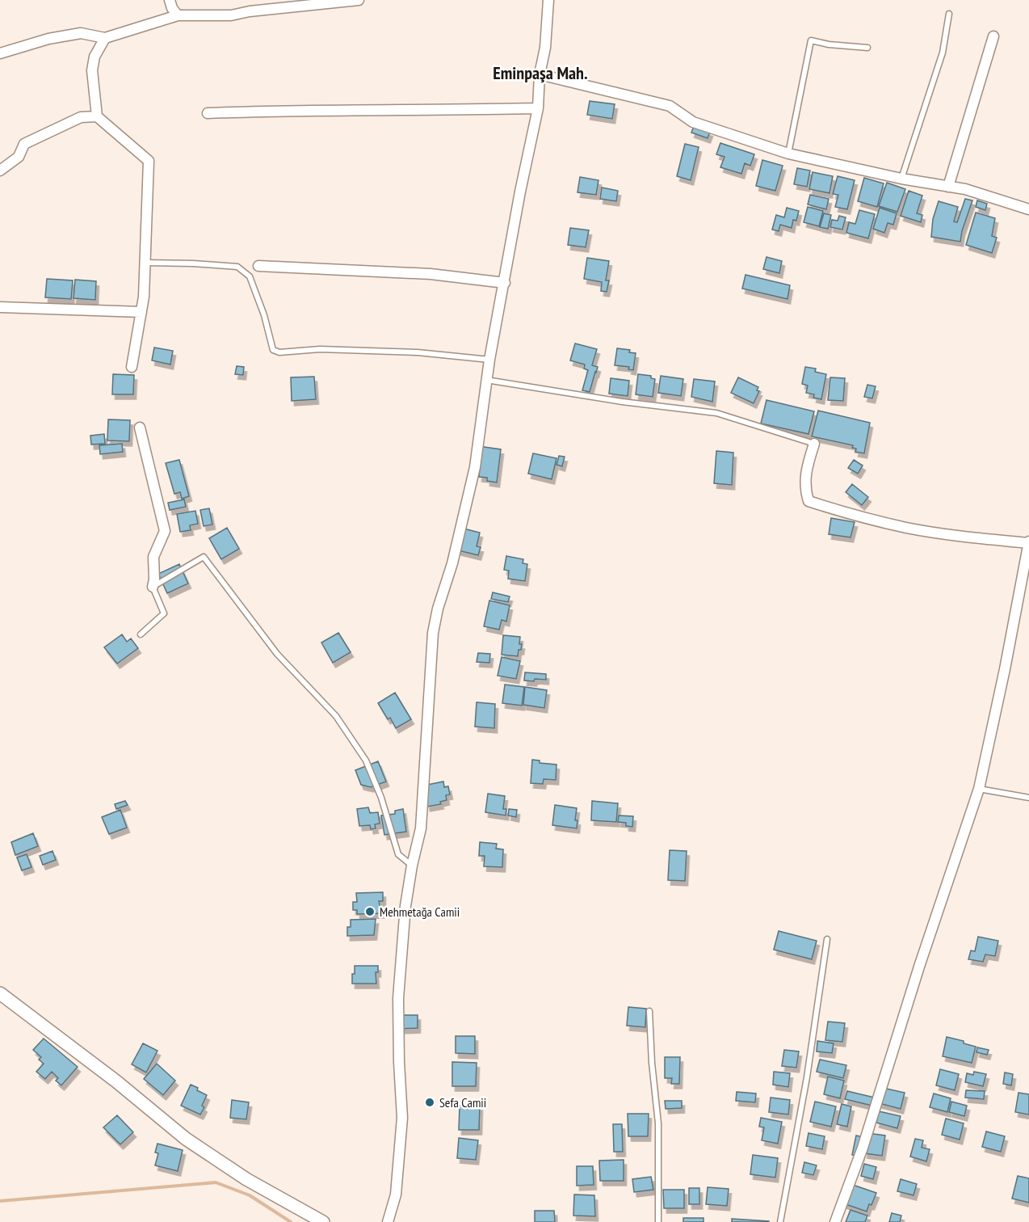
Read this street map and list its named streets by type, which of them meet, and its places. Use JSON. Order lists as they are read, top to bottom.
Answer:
{
  "districts": ["Eminpaşa Mah."],
  "places": ["Mehmetağa Camii", "Sefa Camii"]
}
